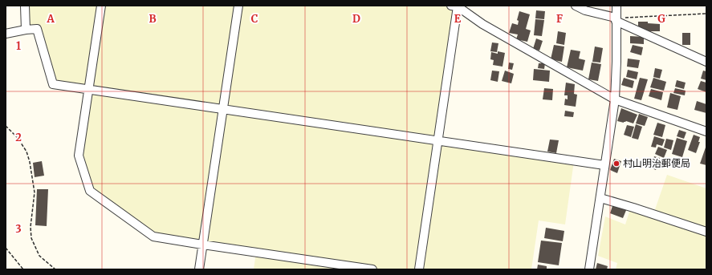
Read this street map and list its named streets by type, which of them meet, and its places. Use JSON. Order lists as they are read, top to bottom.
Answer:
{
  "places": ["村山明治郵便局"],
  "grid": {
    "columns": [
      "A",
      "B",
      "C",
      "D",
      "E",
      "F",
      "G"
    ],
    "rows": ["1", "2", "3"]
  }
}
